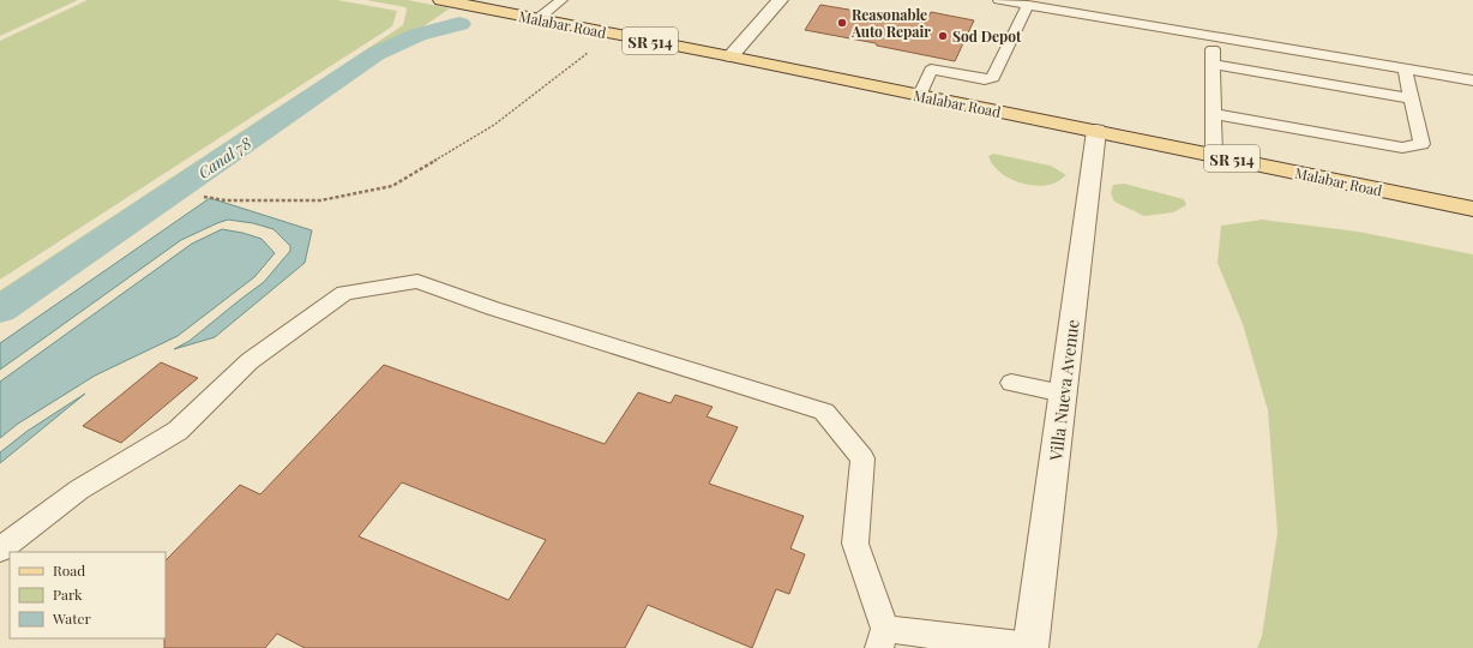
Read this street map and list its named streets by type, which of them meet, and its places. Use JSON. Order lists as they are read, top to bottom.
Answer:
{
  "streets": {
    "main road": ["Malabar Road", "SR 514"],
    "street": ["Villa Nueva Avenue"]
  },
  "crossings": [
    ["Malabar Road", "Villa Nueva Avenue"]
  ],
  "water": ["Canal 78"],
  "places": ["Reasonable Auto Repair", "Sod Depot"],
  "legend": ["Road", "Park", "Water"]
}
